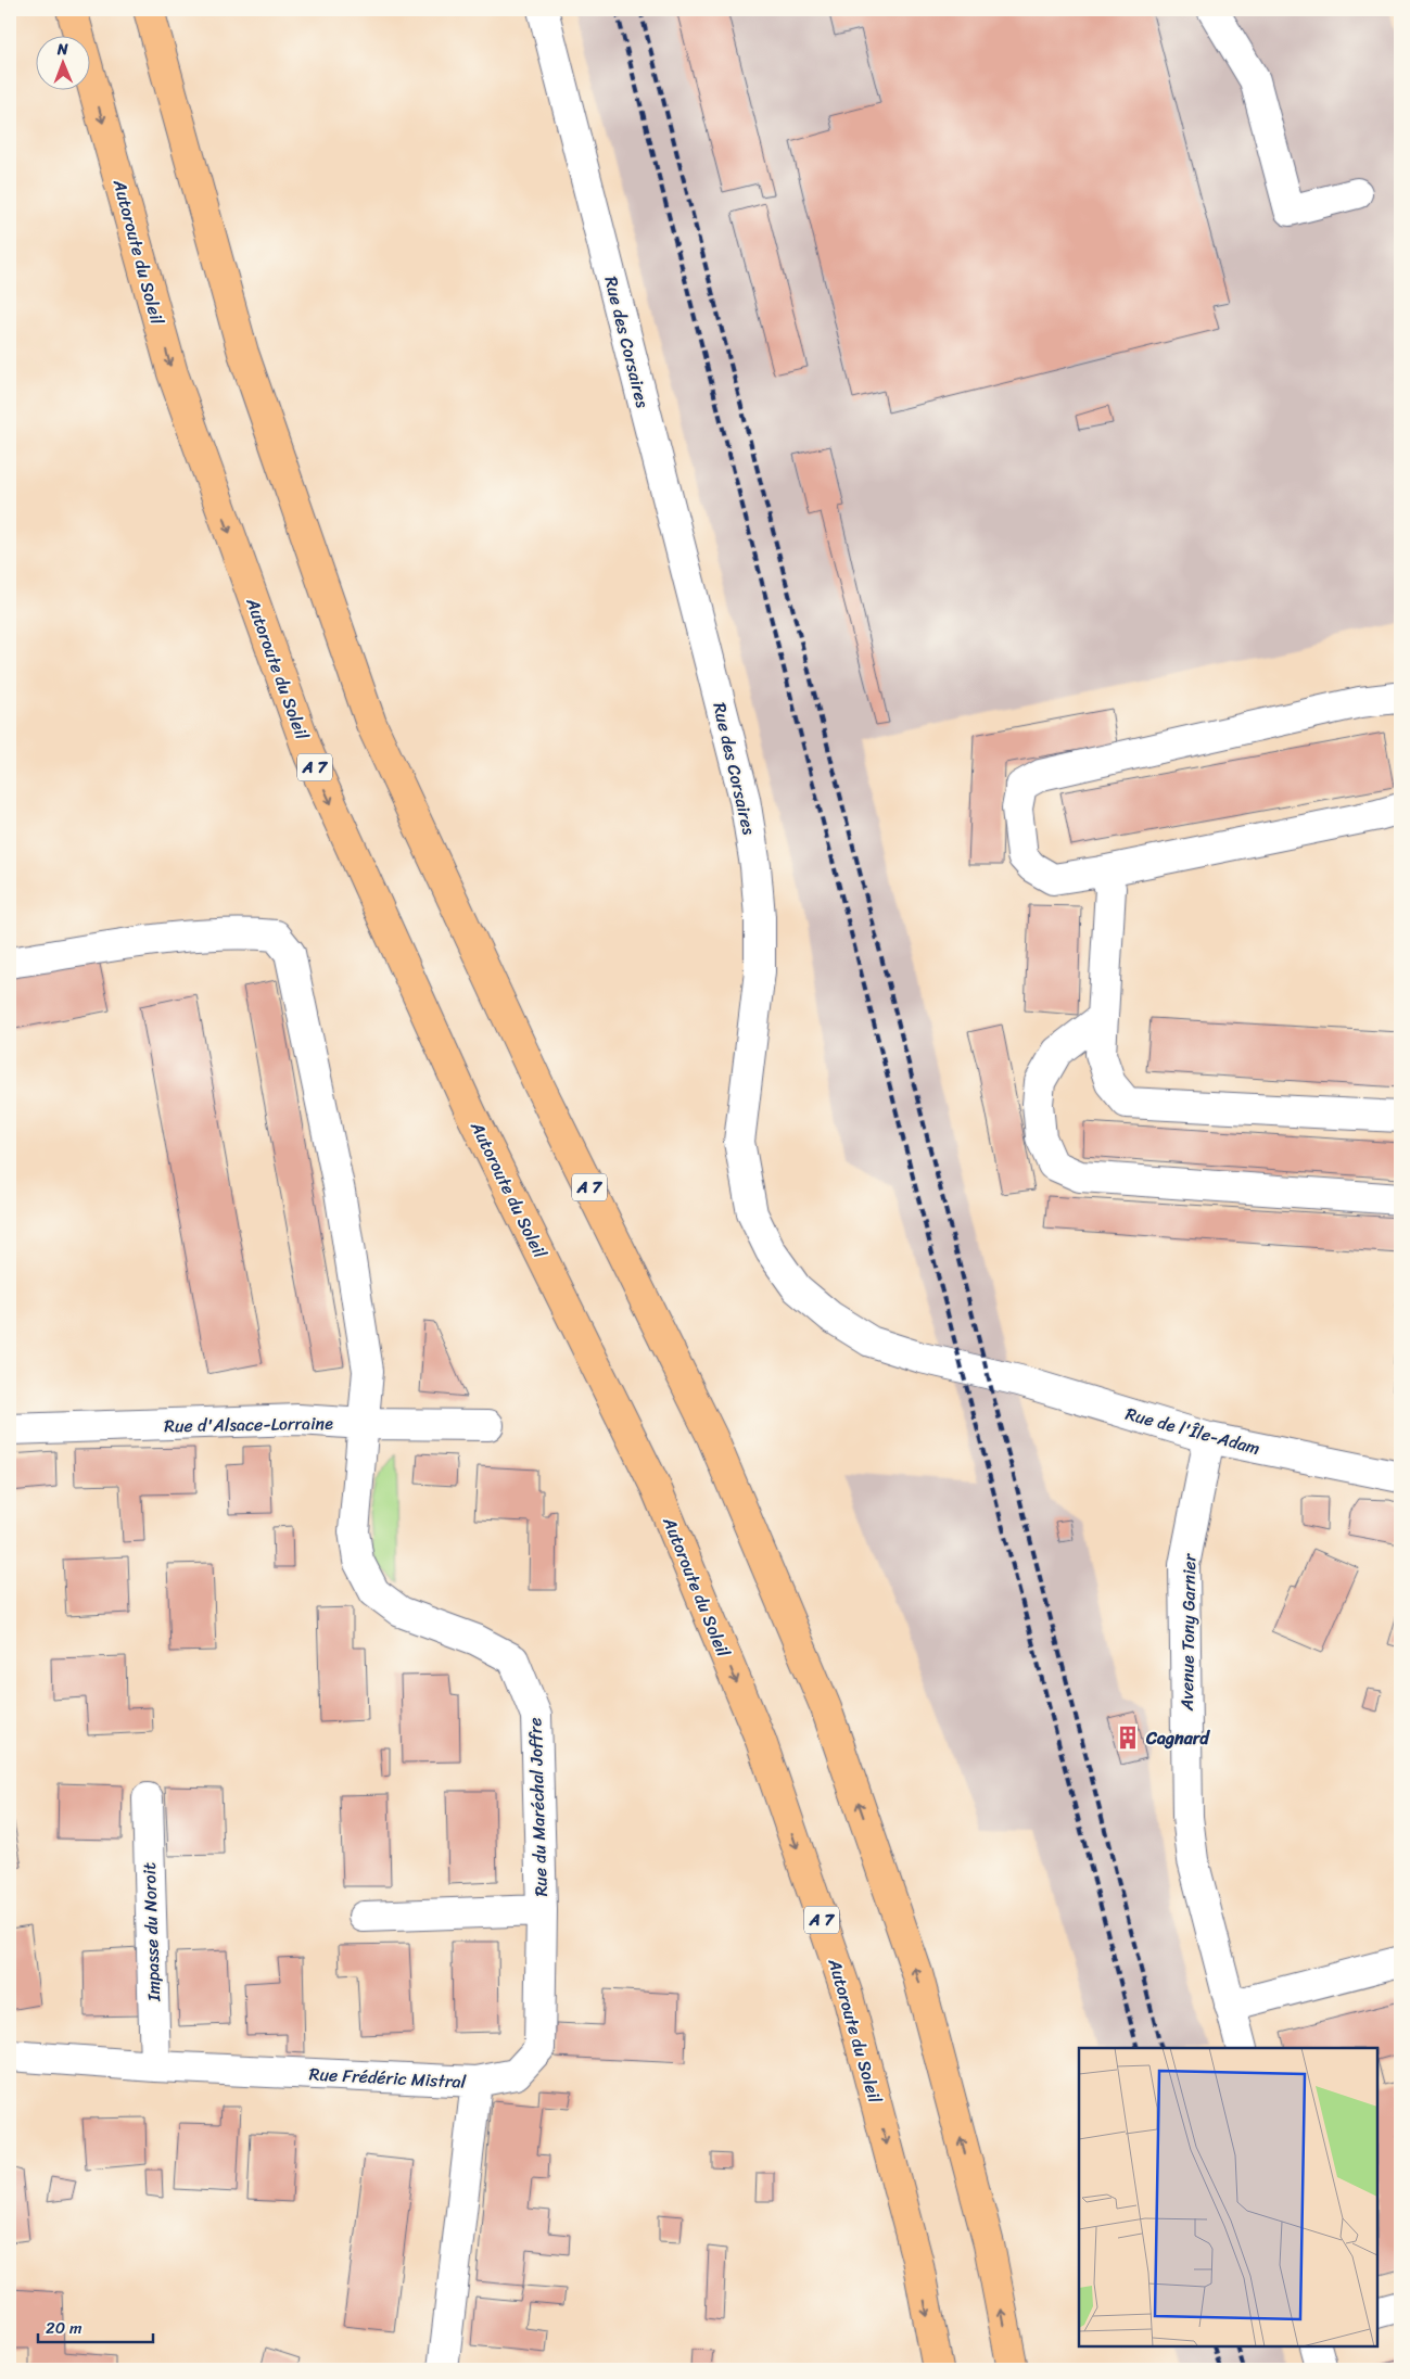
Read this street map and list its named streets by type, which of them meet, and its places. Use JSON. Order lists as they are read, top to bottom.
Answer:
{
  "streets": {
    "highway": ["Autoroute du Soleil", "A 7"],
    "street": [
      "Rue des Corsaires",
      "Rue d'Alsace-Lorraine",
      "Rue de l'Île-Adam",
      "Avenue Tony Garnier",
      "Rue du Maréchal Joffre",
      "Impasse du Noroit",
      "Rue Frédéric Mistral"
    ]
  },
  "crossings": [
    ["Rue des Corsaires", "Rue de l'Île-Adam"],
    ["Rue d'Alsace-Lorraine", "Rue du Maréchal Joffre"],
    ["Rue de l'Île-Adam", "Avenue Tony Garnier"],
    ["Rue du Maréchal Joffre", "Rue Frédéric Mistral"],
    ["Impasse du Noroit", "Rue Frédéric Mistral"]
  ],
  "places": {
    "building": ["Cagnard"]
  },
  "scale_bar": "20 m",
  "north": "top"
}
